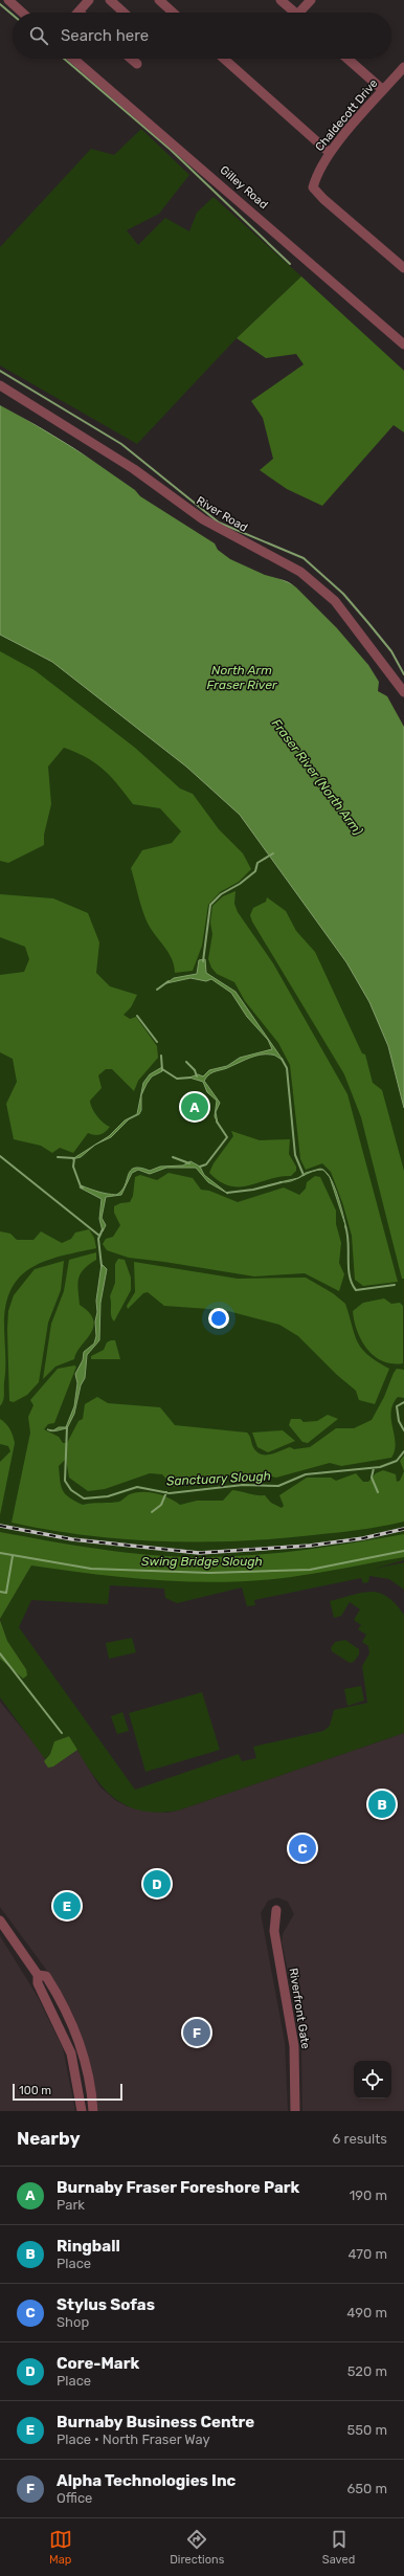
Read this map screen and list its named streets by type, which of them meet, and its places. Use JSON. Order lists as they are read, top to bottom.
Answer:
{
  "streets": {
    "street": [
      "Chaldecott Drive",
      "Gilley Road",
      "River Road",
      "Riverfront Gate"
    ]
  },
  "water": [
    "North Arm Fraser River",
    "Fraser River (North Arm)",
    "Sanctuary Slough",
    "Swing Bridge Slough"
  ],
  "scale_bar": "100 m",
  "page": {
    "search": "Search here",
    "pins": [
      "A",
      "B",
      "C",
      "D",
      "E",
      "F"
    ],
    "scale": "100 m",
    "heading": ["Nearby", "6 results"],
    "list": [
      {
        "mark": "A",
        "name": "Burnaby Fraser Foreshore Park",
        "note": "Park",
        "value": "190 m"
      },
      {
        "mark": "B",
        "name": "Ringball",
        "note": "Place",
        "value": "470 m"
      },
      {
        "mark": "C",
        "name": "Stylus Sofas",
        "note": "Shop",
        "value": "490 m"
      },
      {
        "mark": "D",
        "name": "Core-Mark",
        "note": "Place",
        "value": "520 m"
      },
      {
        "mark": "E",
        "name": "Burnaby Business Centre",
        "note": "Place · North Fraser Way",
        "value": "550 m"
      },
      {
        "mark": "F",
        "name": "Alpha Technologies Inc",
        "note": "Office",
        "value": "650 m"
      }
    ],
    "nav": ["Map", "Directions", "Saved"]
  }
}
